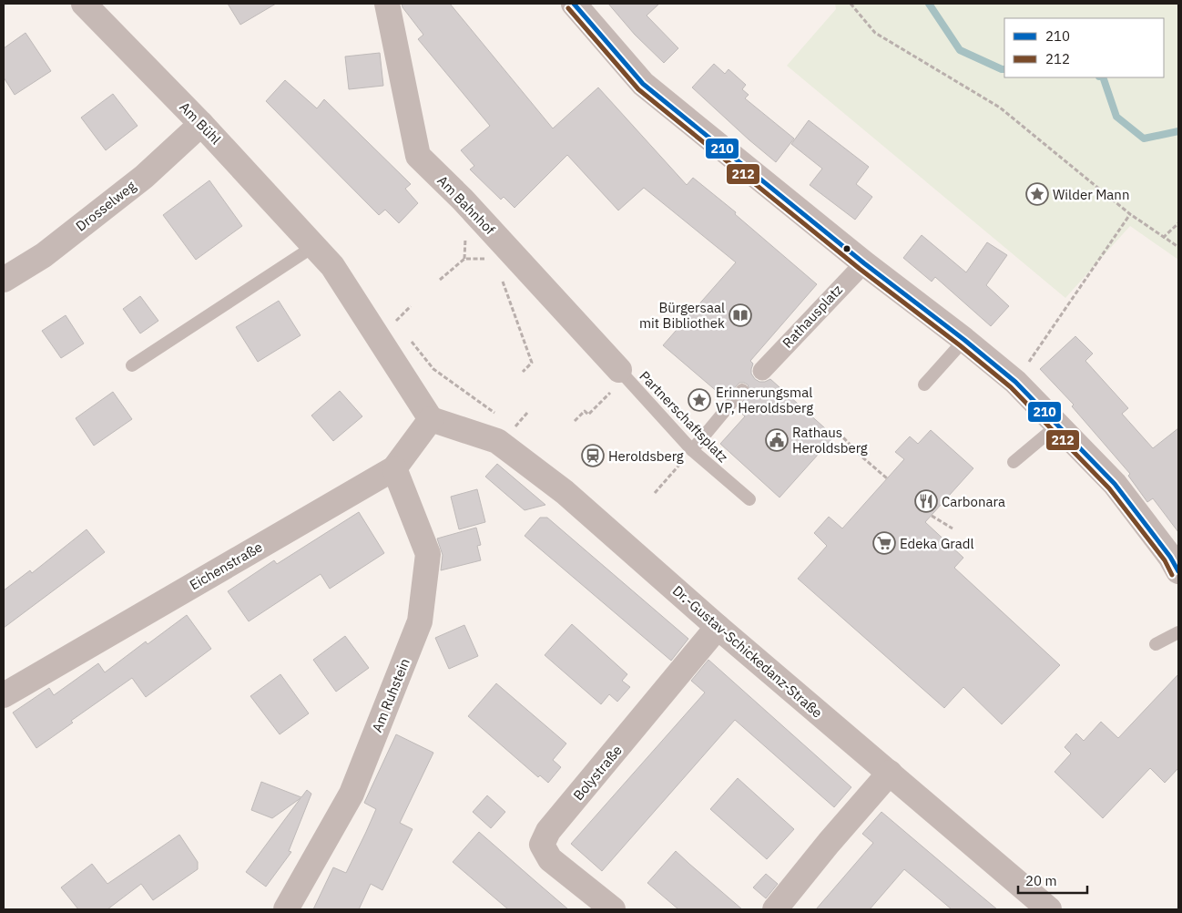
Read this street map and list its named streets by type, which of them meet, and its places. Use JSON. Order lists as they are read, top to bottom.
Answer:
{
  "streets": {
    "street": [
      "Am Bühl",
      "Am Bahnhof",
      "Drosselweg",
      "Rathausplatz",
      "Eichenstraße",
      "Dr.-Gustav-Schickedanz-Straße",
      "Am Ruhstein",
      "Bolystraße"
    ],
    "lane": ["Partnerschaftsplatz"]
  },
  "crossings": [
    ["Am Bühl", "Drosselweg"],
    ["Am Bühl", "Eichenstraße"],
    ["Am Bühl", "Dr.-Gustav-Schickedanz-Straße"],
    ["Am Bahnhof", "Partnerschaftsplatz"],
    ["Eichenstraße", "Dr.-Gustav-Schickedanz-Straße"],
    ["Eichenstraße", "Am Ruhstein"],
    ["Dr.-Gustav-Schickedanz-Straße", "Bolystraße"]
  ],
  "places": {
    "place": ["Wilder Mann", "Erinnerungsmal VP, Heroldsberg"],
    "library": ["Bürgersaal mit Bibliothek"],
    "public building": ["Rathaus Heroldsberg"],
    "station": ["Heroldsberg"],
    "restaurant": ["Carbonara"],
    "supermarket": ["Edeka Gradl"]
  },
  "lines": ["transit line 210", "transit line 212"],
  "legend": ["210", "212"],
  "scale_bar": "20 m"
}
